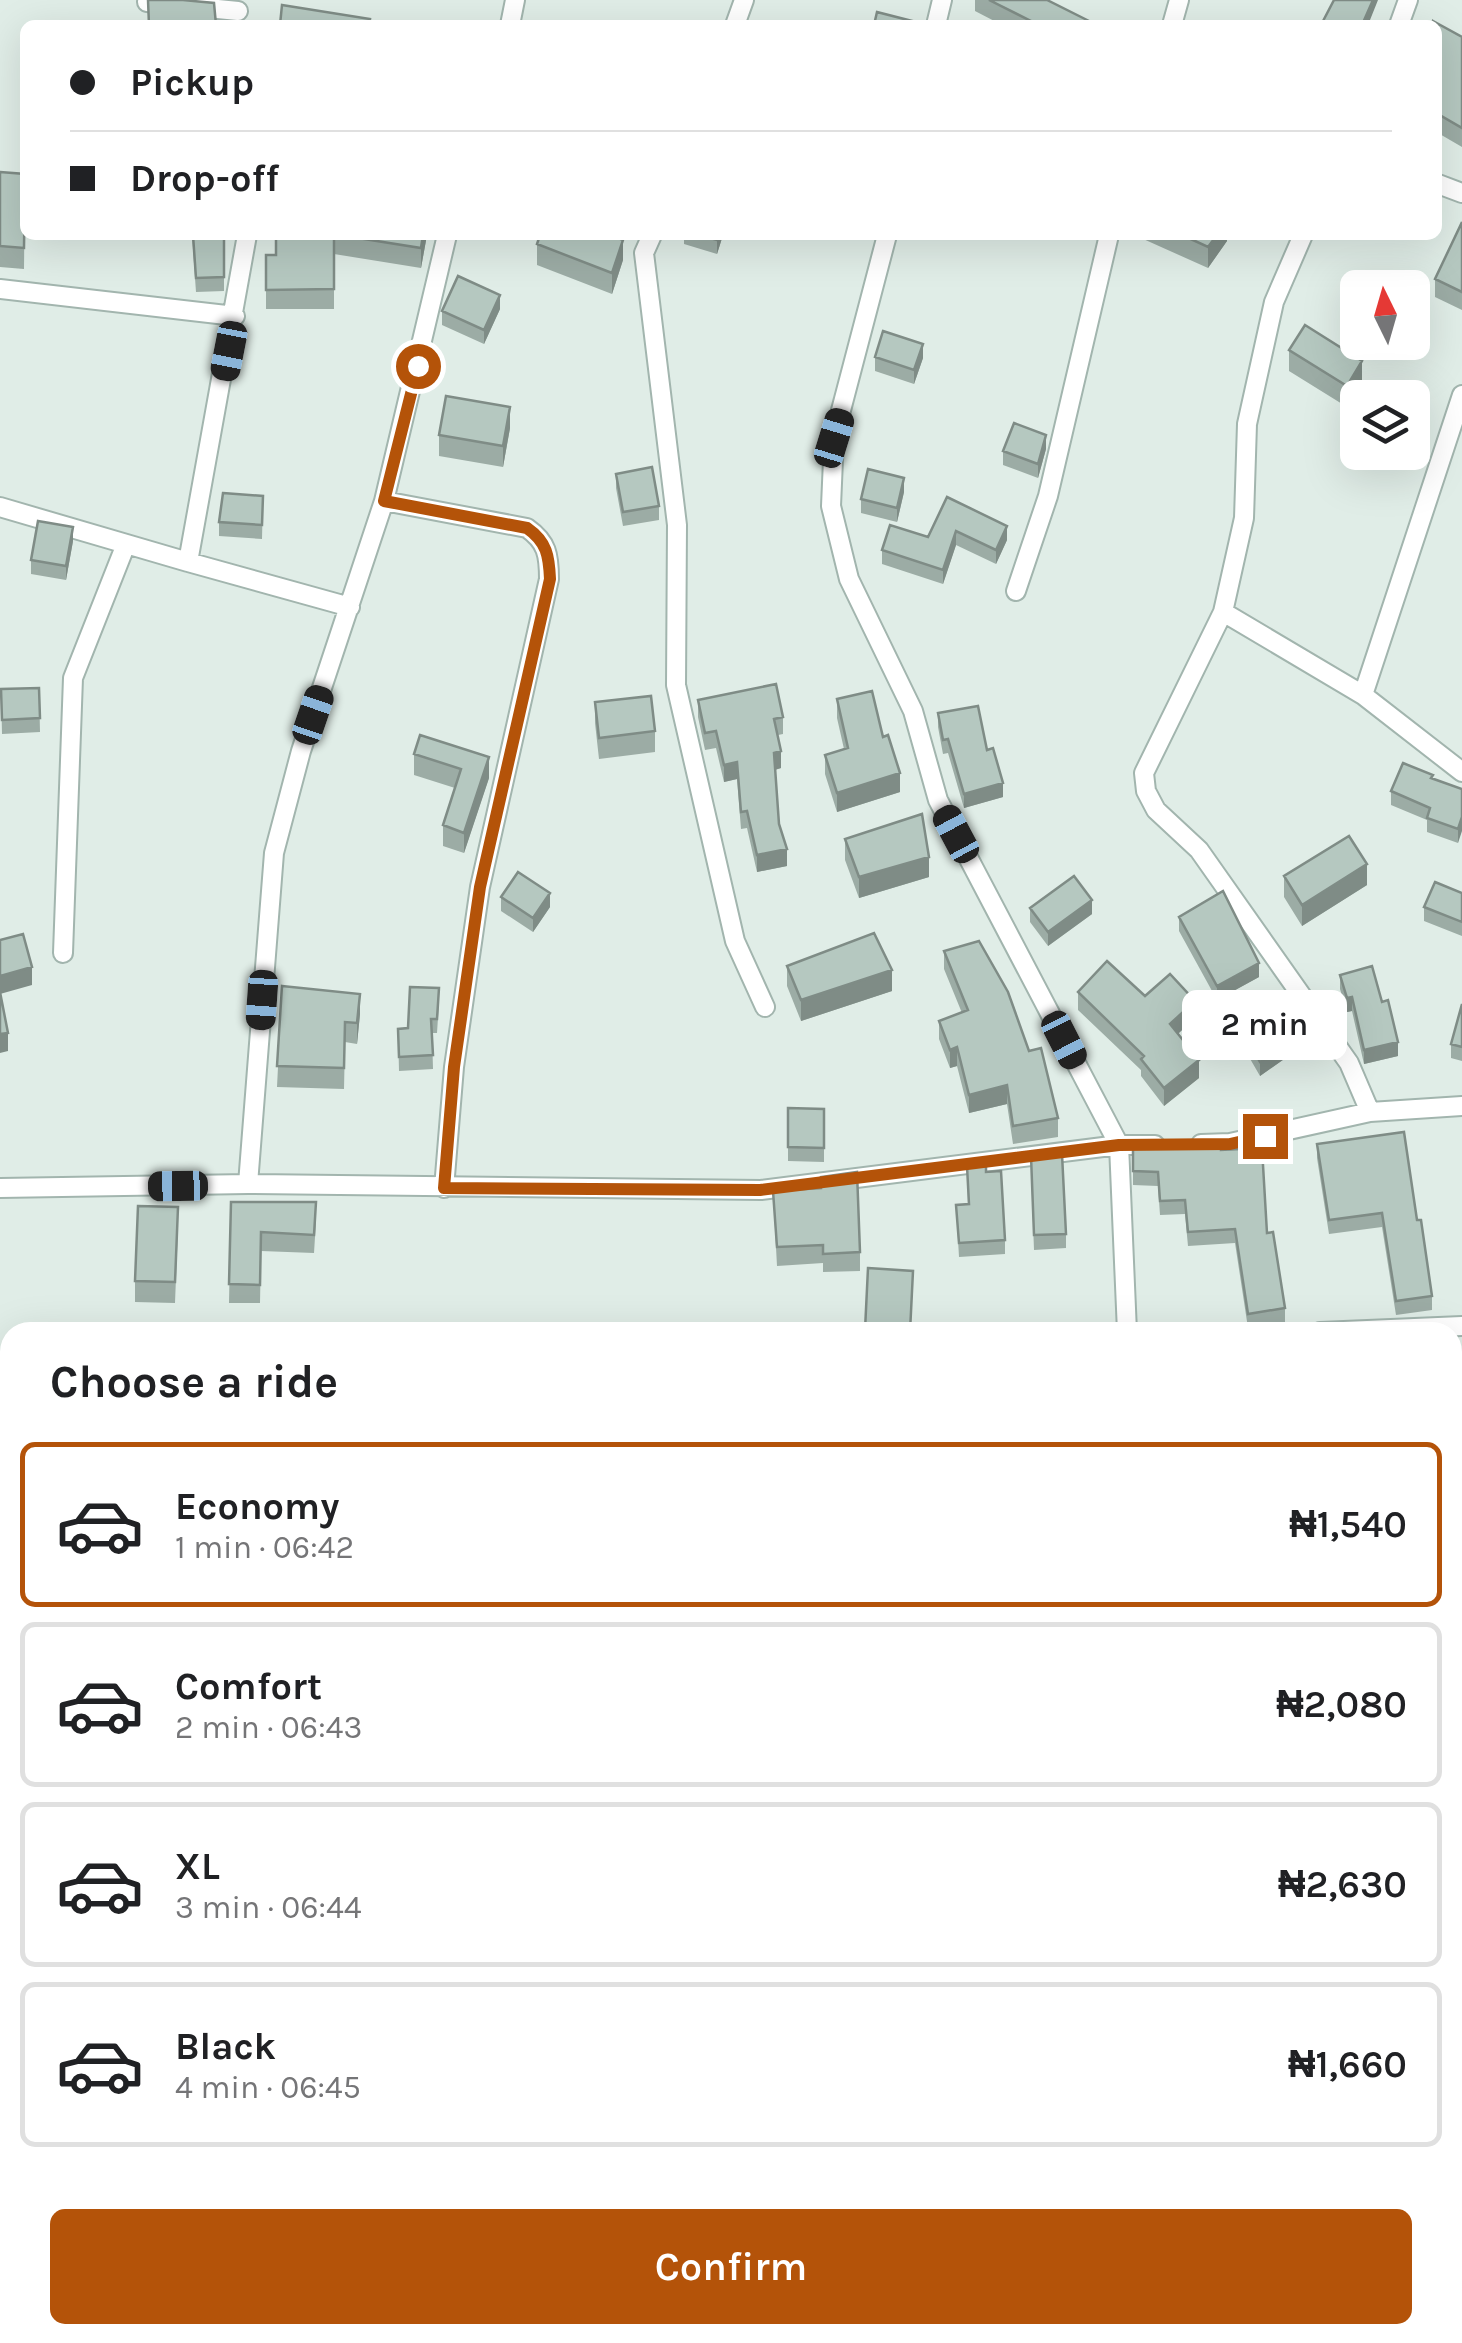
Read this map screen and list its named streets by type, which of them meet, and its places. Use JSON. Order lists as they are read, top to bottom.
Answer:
{
  "north": "top",
  "page": {
    "banner": ["Pickup", "Drop-off"],
    "bubble": "2 min",
    "heading": "Choose a ride",
    "list": [
      {
        "name": "Economy",
        "note": "1 min · 06:42",
        "value": "₦1,540"
      },
      {
        "name": "Comfort",
        "note": "2 min · 06:43",
        "value": "₦2,080"
      },
      {
        "name": "XL",
        "note": "3 min · 06:44",
        "value": "₦2,630"
      },
      {
        "name": "Black",
        "note": "4 min · 06:45",
        "value": "₦1,660"
      }
    ],
    "buttons": "Confirm"
  }
}
